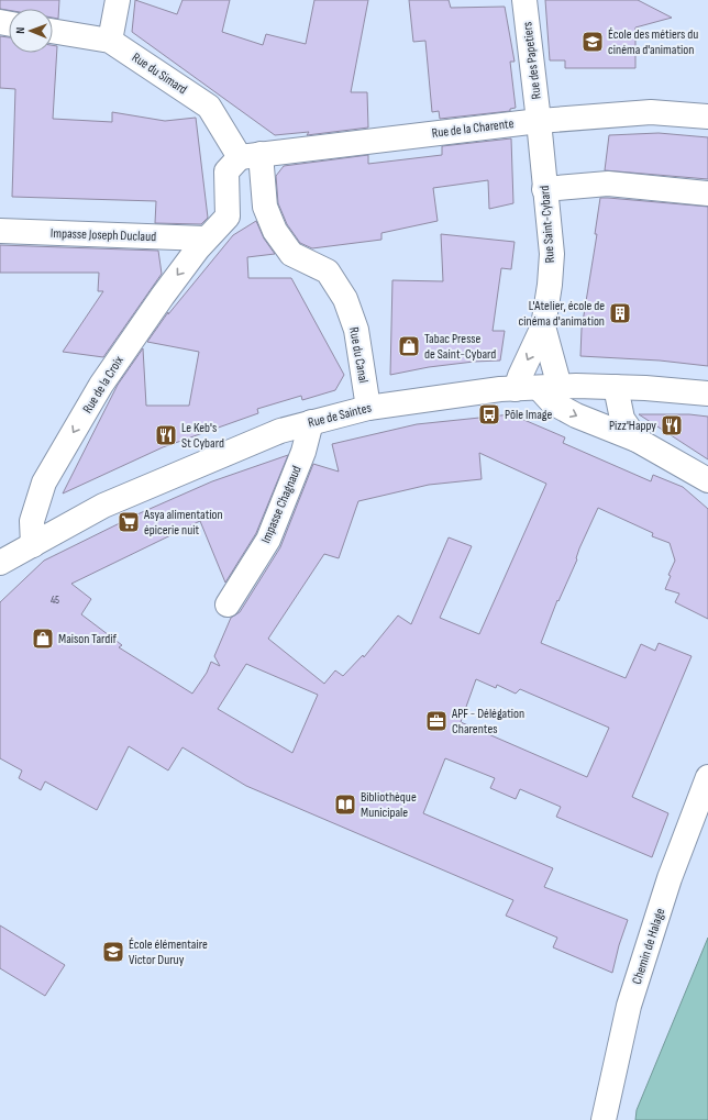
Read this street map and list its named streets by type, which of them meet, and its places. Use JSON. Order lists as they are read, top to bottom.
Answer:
{
  "streets": {
    "street": [
      "Rue des Papetiers",
      "Rue du Simard",
      "Rue de la Charente",
      "Rue Saint-Cybard",
      "Impasse Joseph Duclaud",
      "Rue du Canal",
      "Rue de la Croix",
      "Rue de Saintes",
      "Impasse Chagnaud",
      "Chemin de Halage"
    ]
  },
  "crossings": [
    ["Rue des Papetiers", "Rue de la Charente"],
    ["Rue des Papetiers", "Rue Saint-Cybard"],
    ["Rue du Simard", "Rue de la Charente"],
    ["Rue du Simard", "Rue du Canal"],
    ["Rue de la Charente", "Rue Saint-Cybard"],
    ["Rue de la Charente", "Rue du Canal"],
    ["Rue Saint-Cybard", "Rue de Saintes"],
    ["Impasse Joseph Duclaud", "Rue de la Croix"],
    ["Rue du Canal", "Rue de Saintes"],
    ["Rue de la Croix", "Rue de Saintes"],
    ["Rue de Saintes", "Impasse Chagnaud"]
  ],
  "one_way": ["Rue de la Croix"],
  "places": {
    "school or university": ["École des métiers du cinéma d'animation", "École élémentaire Victor Duruy"],
    "building": ["L'Atelier, école de cinéma d'animation"],
    "shop": ["Tabac Presse de Saint-Cybard", "Maison Tardif"],
    "bus stop": ["Pôle Image"],
    "restaurant": ["Pizz'Happy", "Le Keb's St Cybard"],
    "supermarket": ["Asya alimentation épicerie nuit"],
    "office": ["APF - Délégation Charentes"],
    "library": ["Bibliothèque Municipale"]
  },
  "house_numbers": ["45"],
  "north": "left"
}
